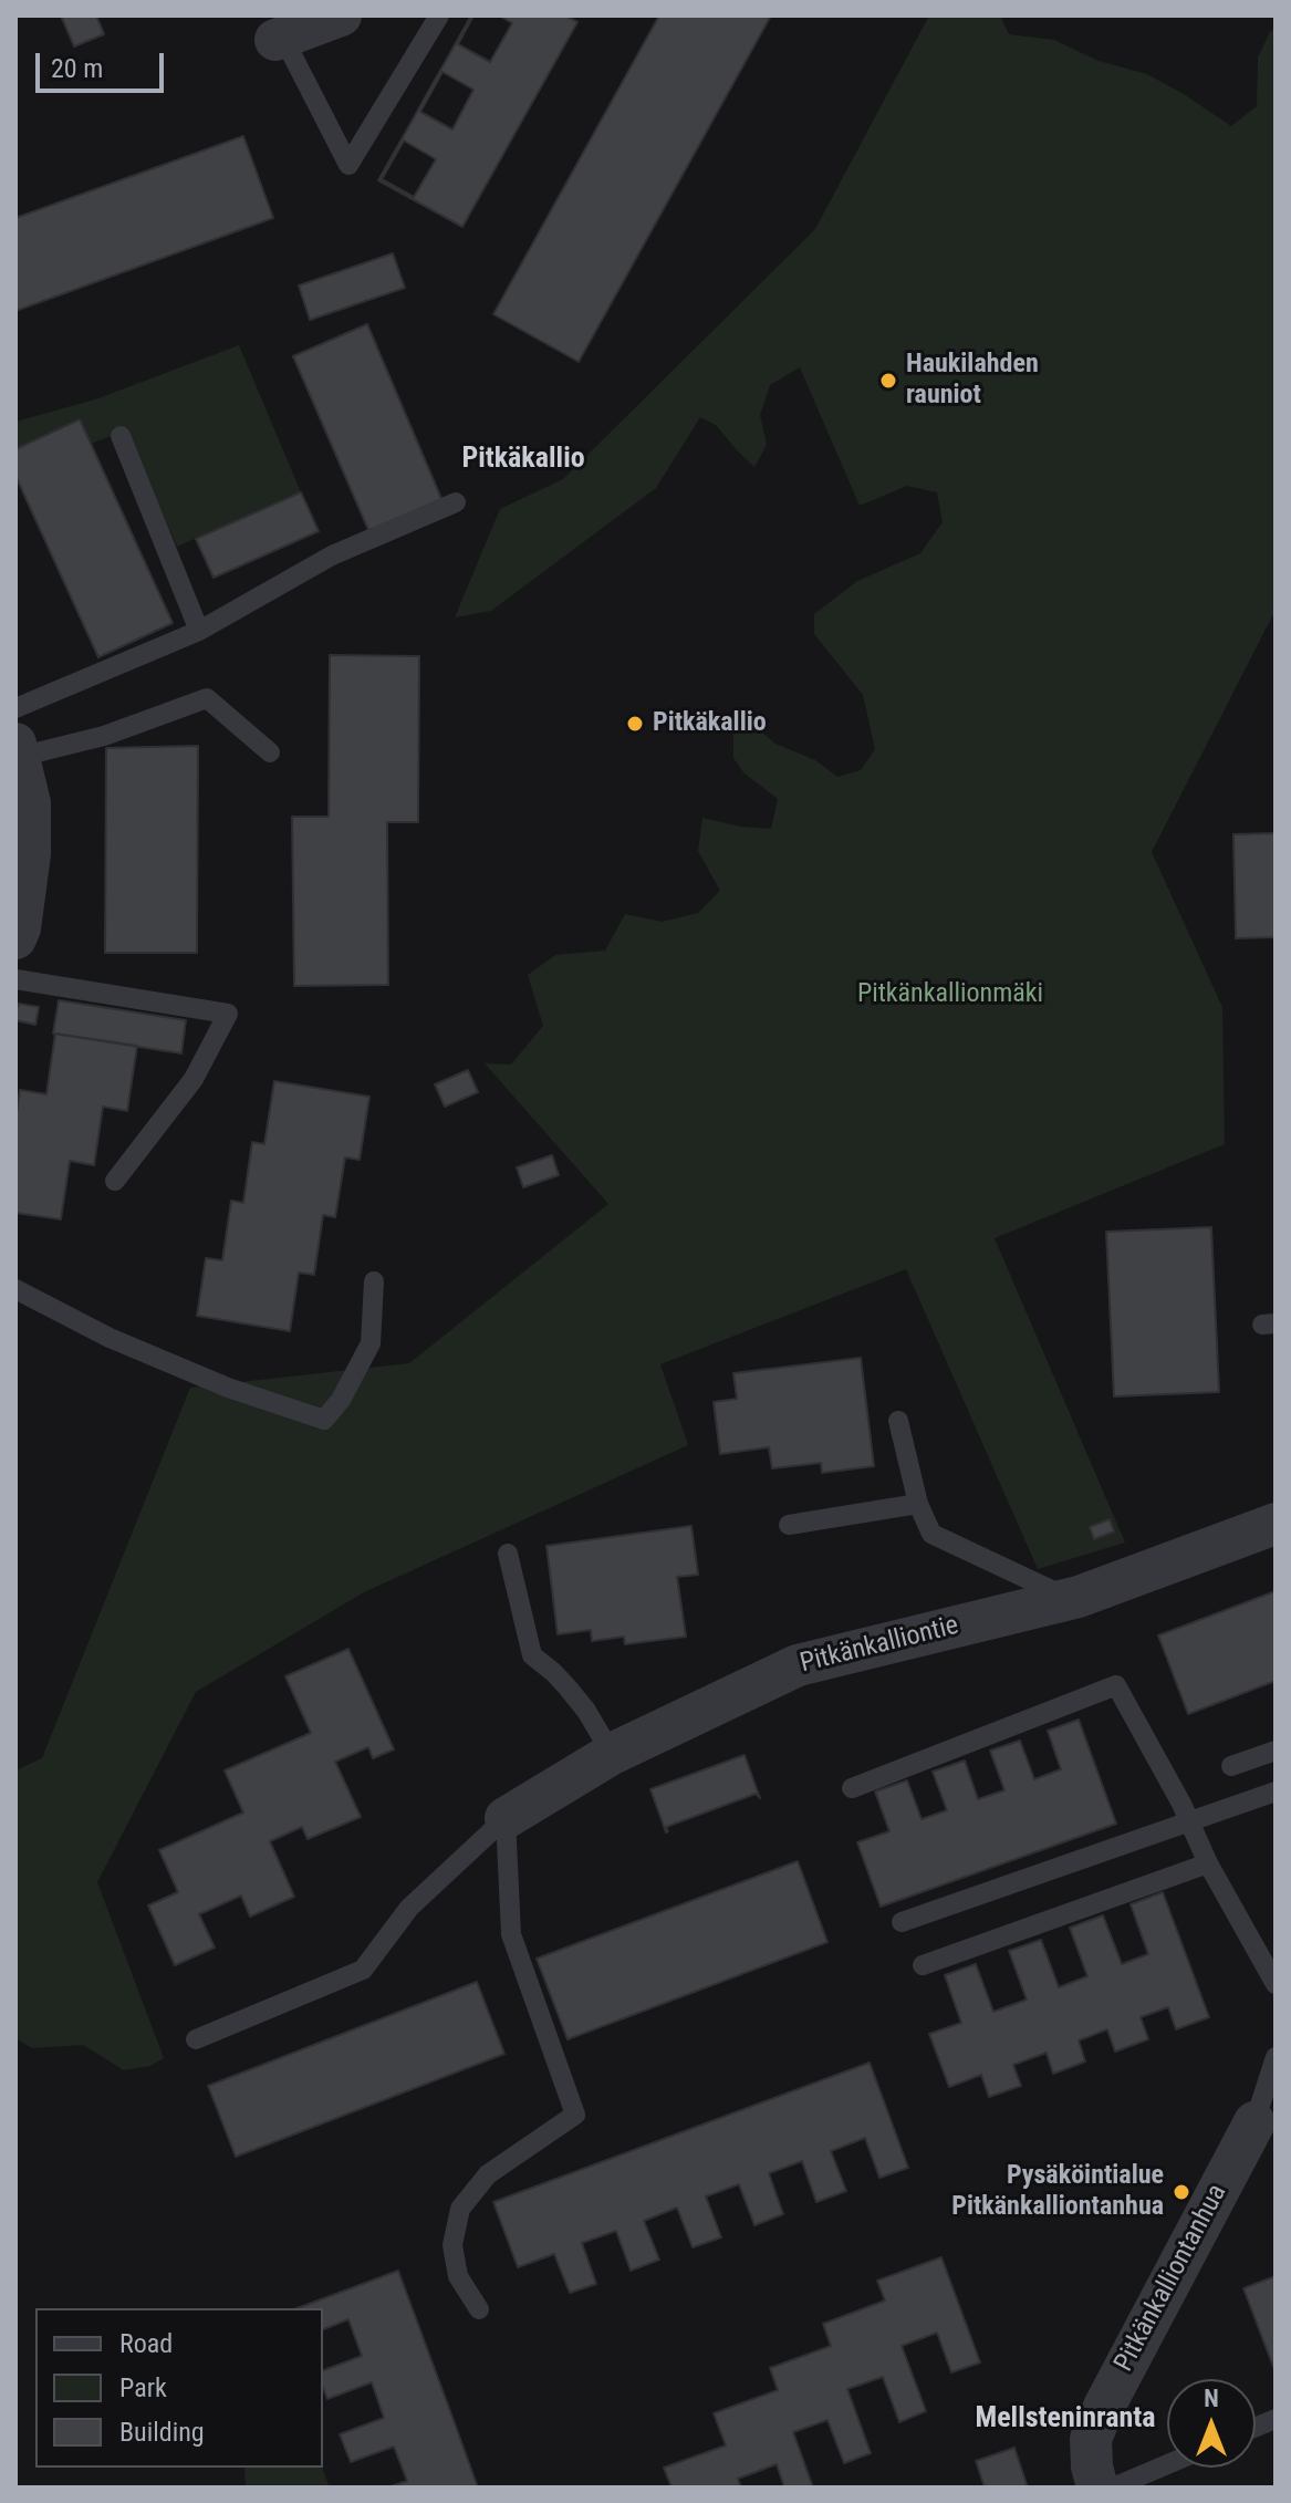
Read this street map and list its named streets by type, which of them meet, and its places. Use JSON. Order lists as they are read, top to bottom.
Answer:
{
  "streets": {
    "street": ["Pitkänkalliontie", "Pitkänkalliontanhua"]
  },
  "districts": ["Pitkäkallio", "Mellsteninranta"],
  "parks": ["Pitkänkallionmäki"],
  "places": ["Haukilahden rauniot", "Pitkäkallio", "Pysäköintialue Pitkänkalliontanhua"],
  "legend": ["Road", "Park", "Building"],
  "scale_bar": "20 m",
  "north": "top"
}
